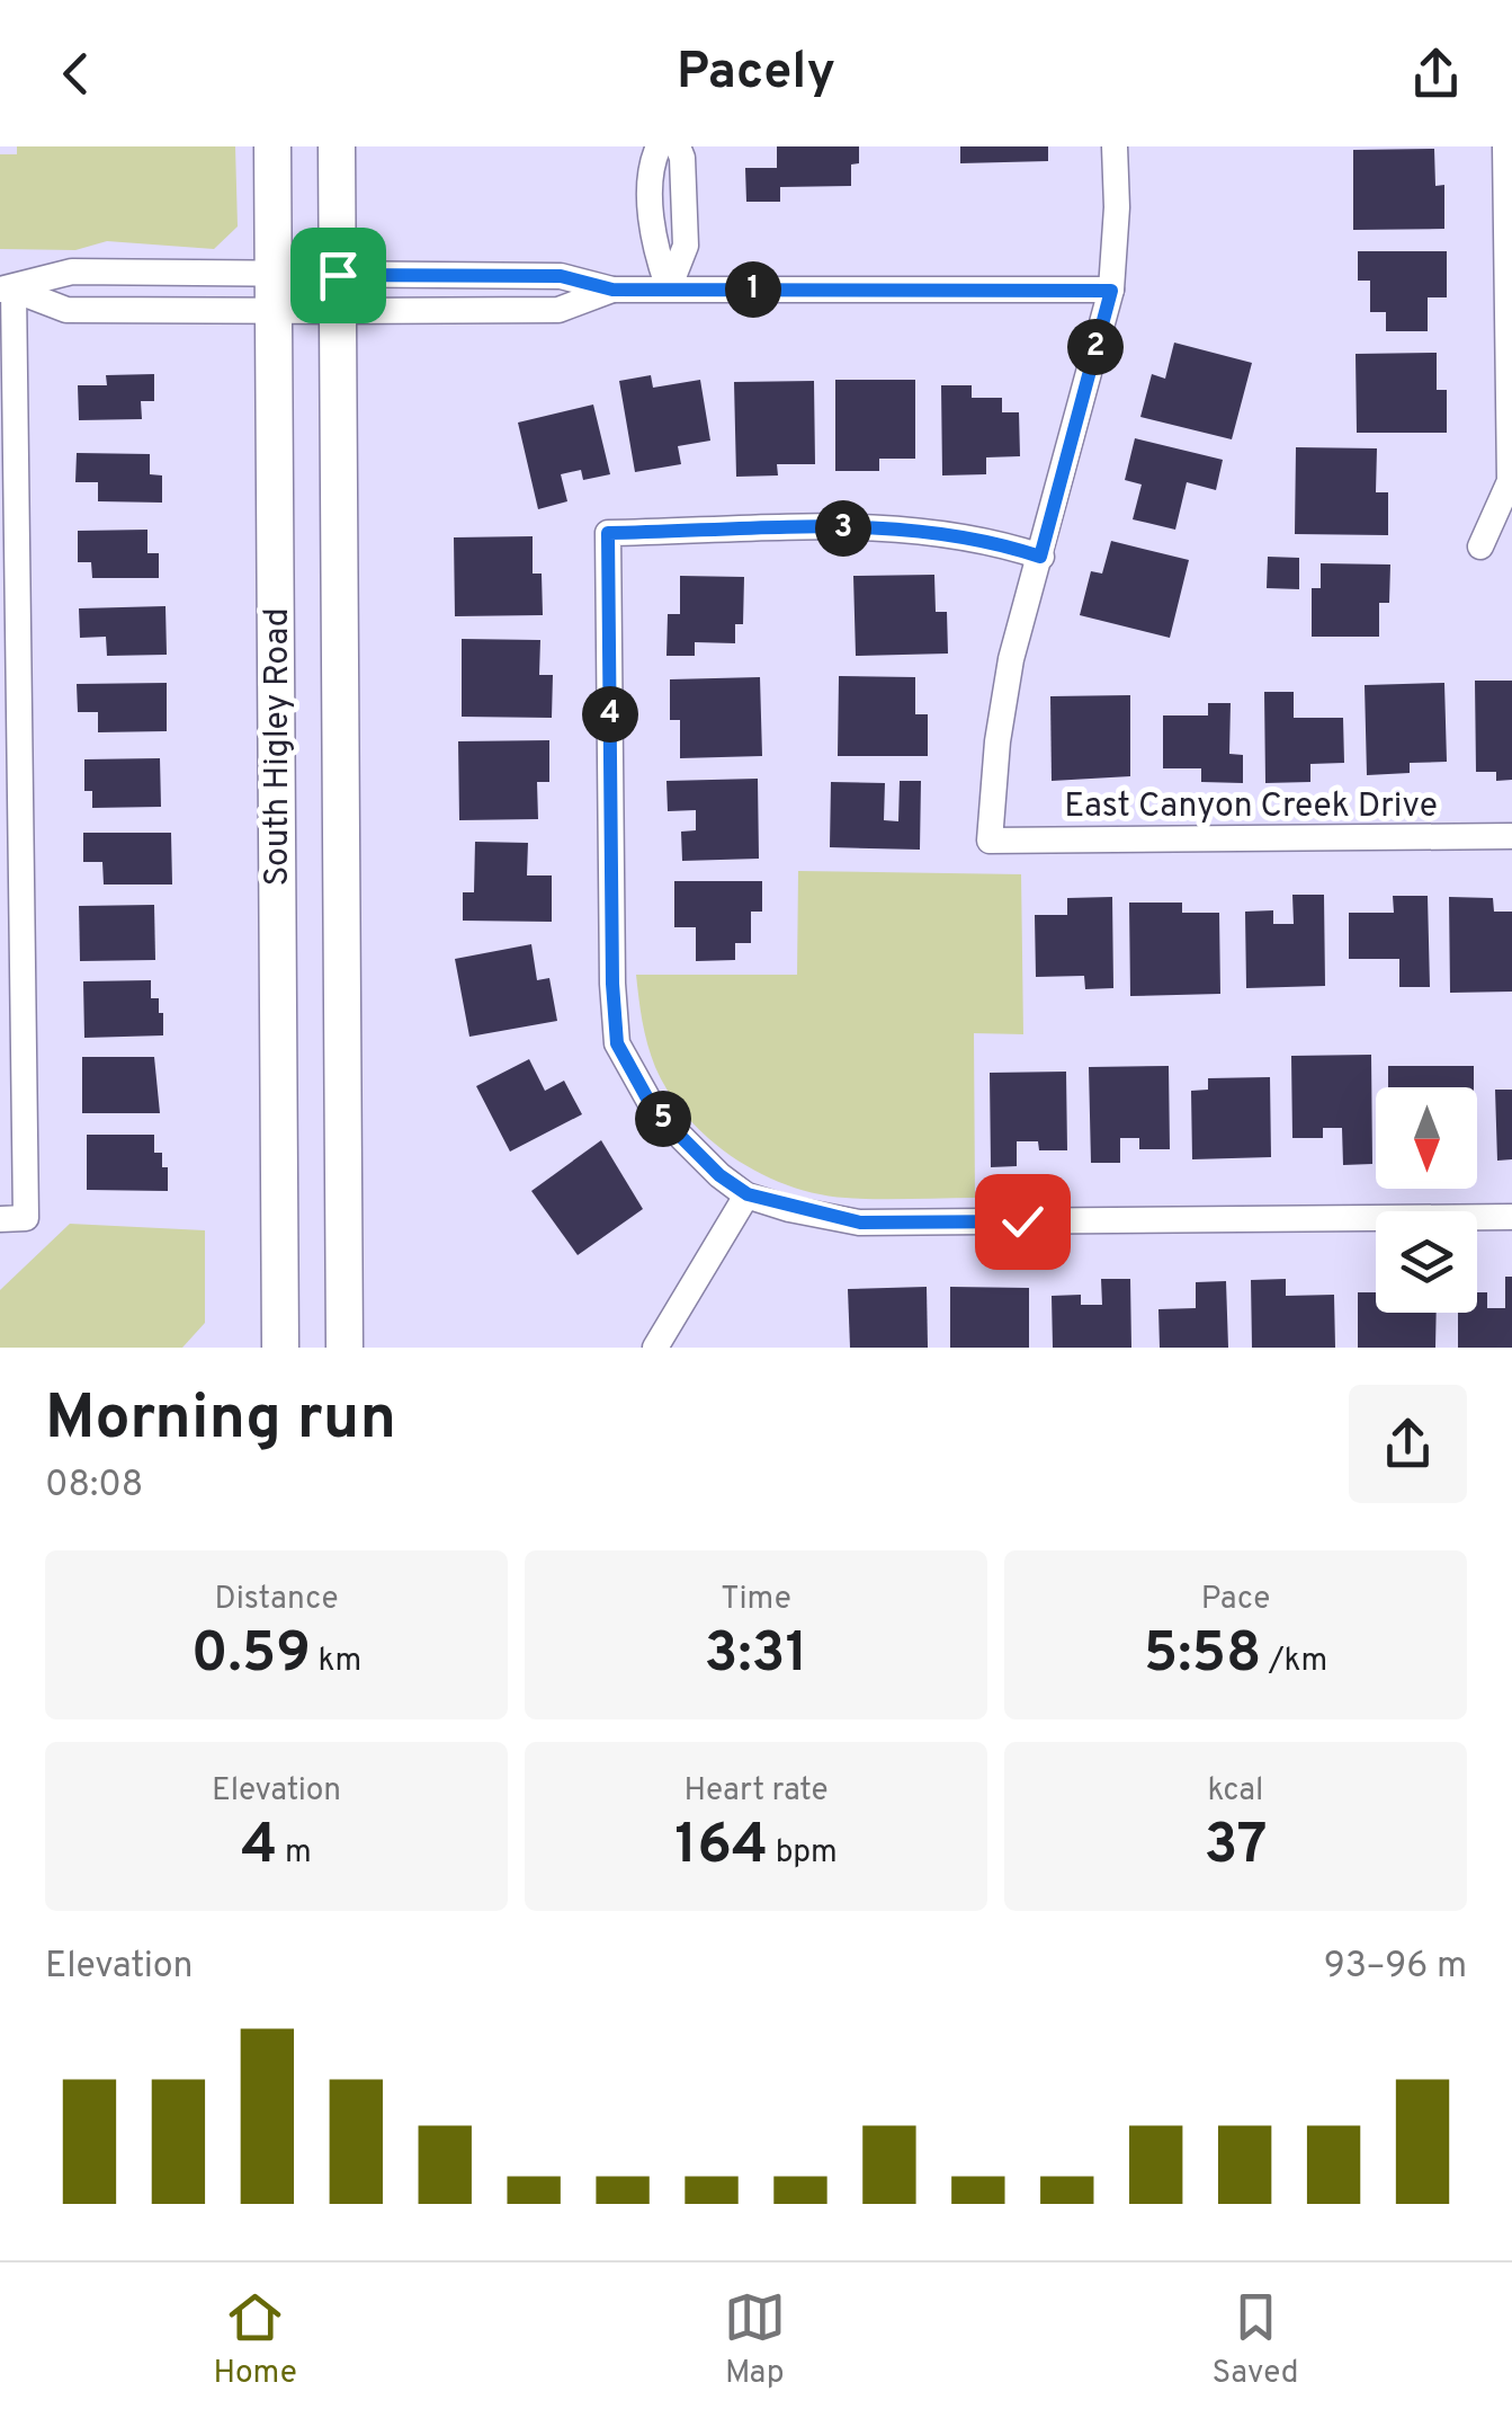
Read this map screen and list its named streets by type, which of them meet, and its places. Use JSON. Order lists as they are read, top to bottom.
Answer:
{
  "streets": {
    "main road": ["South Higley Road"],
    "street": ["East Canyon Creek Drive"]
  },
  "north": "bottom",
  "page": {
    "header": "Pacely",
    "pins": [
      "1",
      "2",
      "3",
      "4",
      "5"
    ],
    "heading": ["Morning run", "08:08"],
    "stats": [
      ["Distance", "0.59 km"],
      ["Time", "3:31"],
      ["Pace", "5:58 /km"],
      ["Elevation", "4 m"],
      ["Heart rate", "164 bpm"],
      ["kcal", "37"]
    ],
    "chart": ["Elevation", "93–96 m"],
    "tabs": ["Home", "Map", "Saved"]
  }
}
